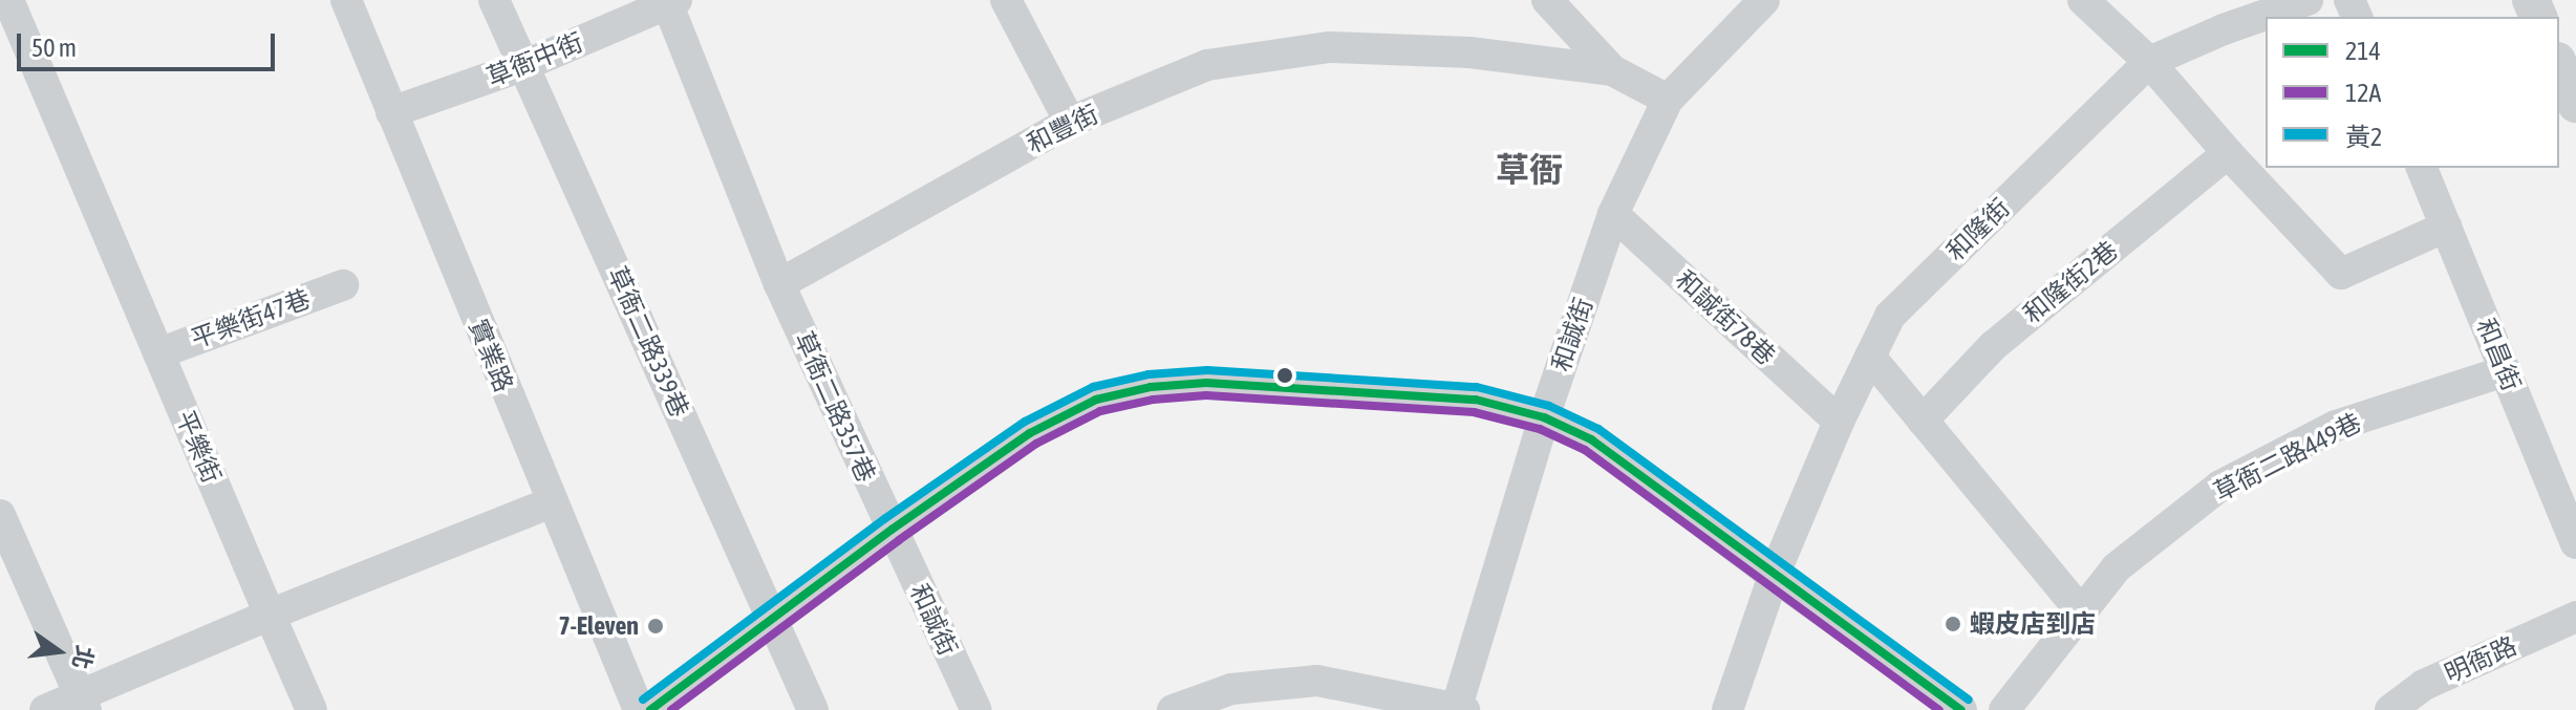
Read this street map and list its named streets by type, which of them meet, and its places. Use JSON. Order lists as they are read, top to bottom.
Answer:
{
  "streets": {
    "street": [
      "草衙中街",
      "和豐街",
      "和隆街",
      "和隆街2巷",
      "和誠街78巷",
      "平樂街47巷",
      "和誠街",
      "草衙二路339巷",
      "和昌街",
      "實業路",
      "草衙二路357巷",
      "平樂街",
      "草衙二路449巷",
      "明衙路"
    ]
  },
  "crossings": [
    ["草衙中街", "草衙二路339巷"],
    ["草衙中街", "實業路"],
    ["和豐街", "和誠街"],
    ["和豐街", "草衙二路357巷"],
    ["和隆街", "和誠街78巷"],
    ["和誠街78巷", "和誠街"],
    ["平樂街47巷", "平樂街"],
    ["和誠街", "草衙二路357巷"],
    ["和昌街", "草衙二路449巷"]
  ],
  "districts": ["草衙"],
  "places": ["蝦皮店到店", "7-Eleven"],
  "lines": ["transit line 黃2", "transit line 214", "transit line 12A"],
  "legend": ["214", "12A", "黃2"],
  "scale_bar": "50 m",
  "north": "right"
}
